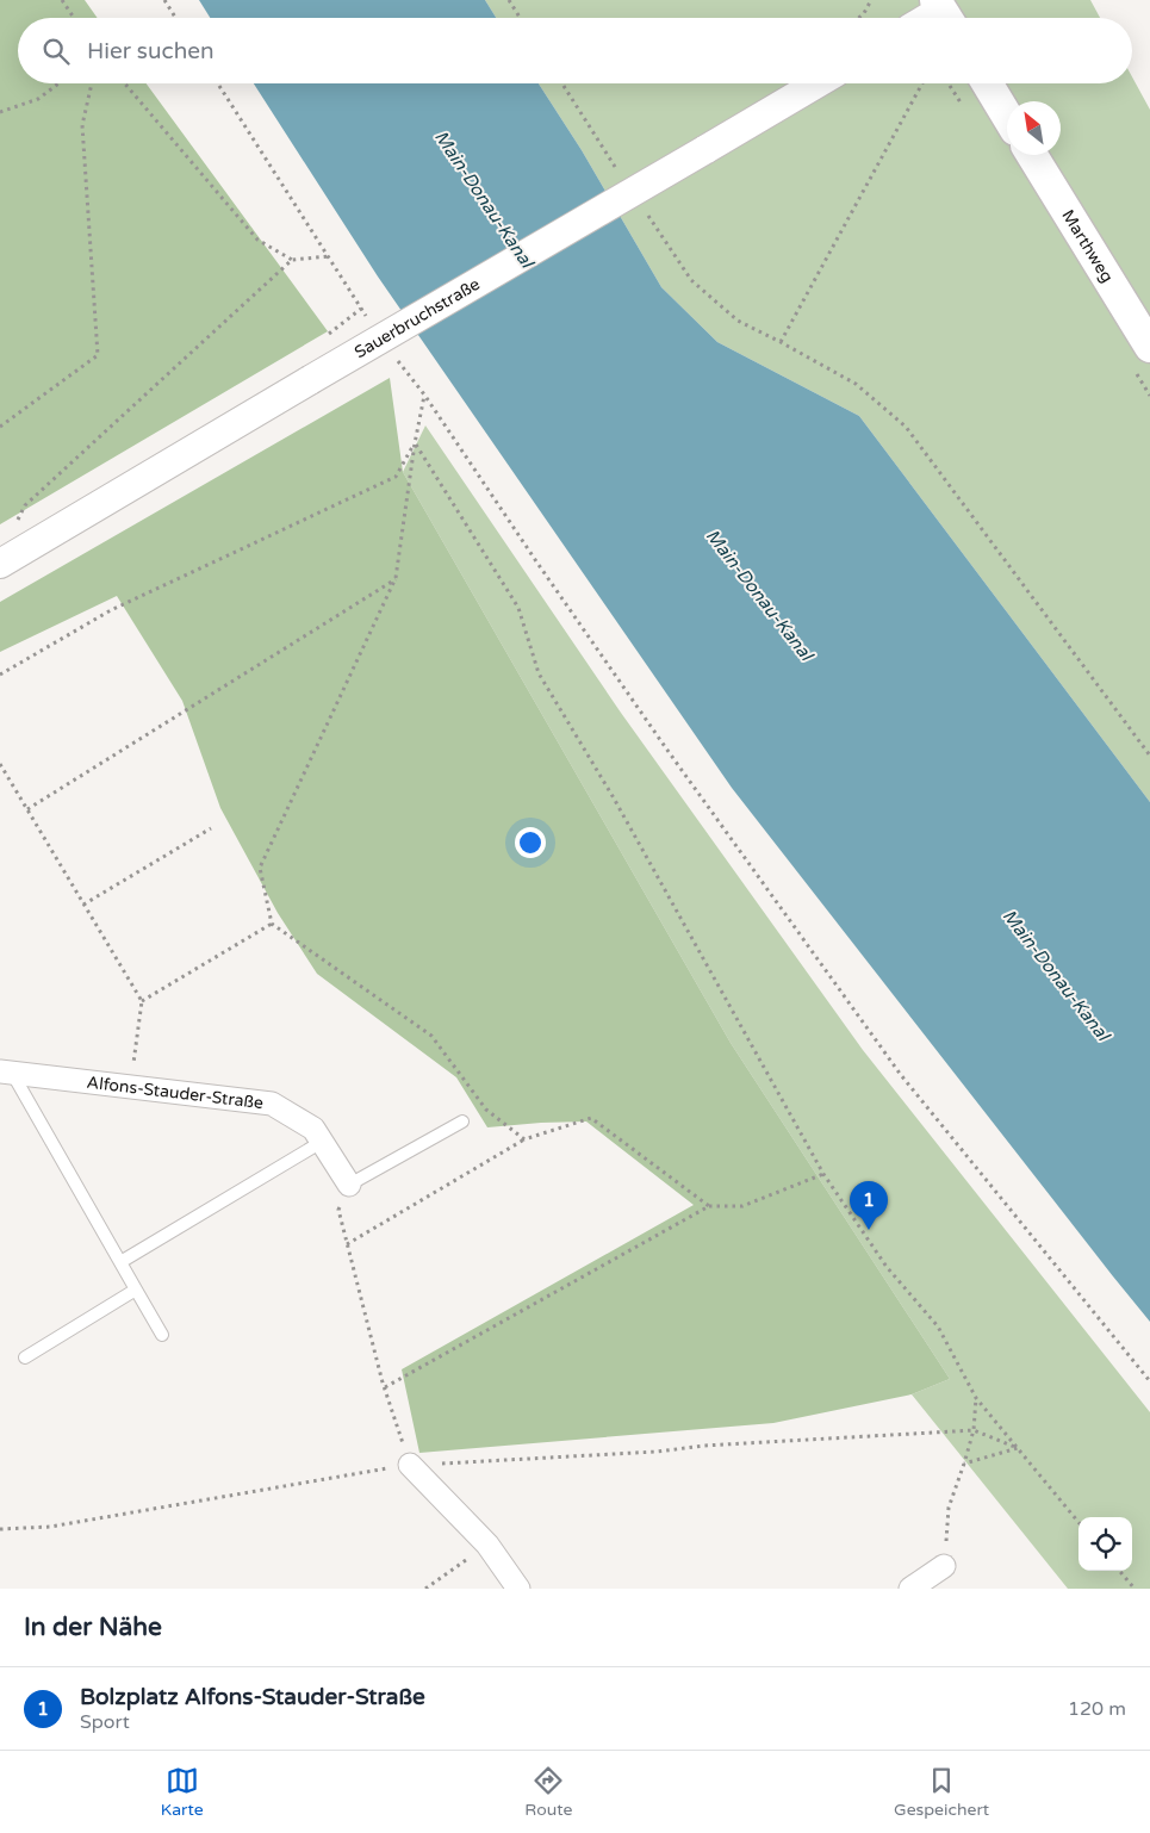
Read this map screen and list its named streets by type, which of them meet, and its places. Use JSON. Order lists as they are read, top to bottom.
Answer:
{
  "streets": {
    "main road": ["Marthweg"],
    "street": ["Sauerbruchstraße", "Alfons-Stauder-Straße"]
  },
  "water": ["Main-Donau-Kanal"],
  "north": "top left",
  "page": {
    "search": "Hier suchen",
    "pins": "1",
    "heading": "In der Nähe",
    "list": [
      {
        "mark": "1",
        "name": "Bolzplatz Alfons-Stauder-Straße",
        "note": "Sport",
        "value": "120 m"
      }
    ],
    "nav": ["Karte", "Route", "Gespeichert"]
  }
}
